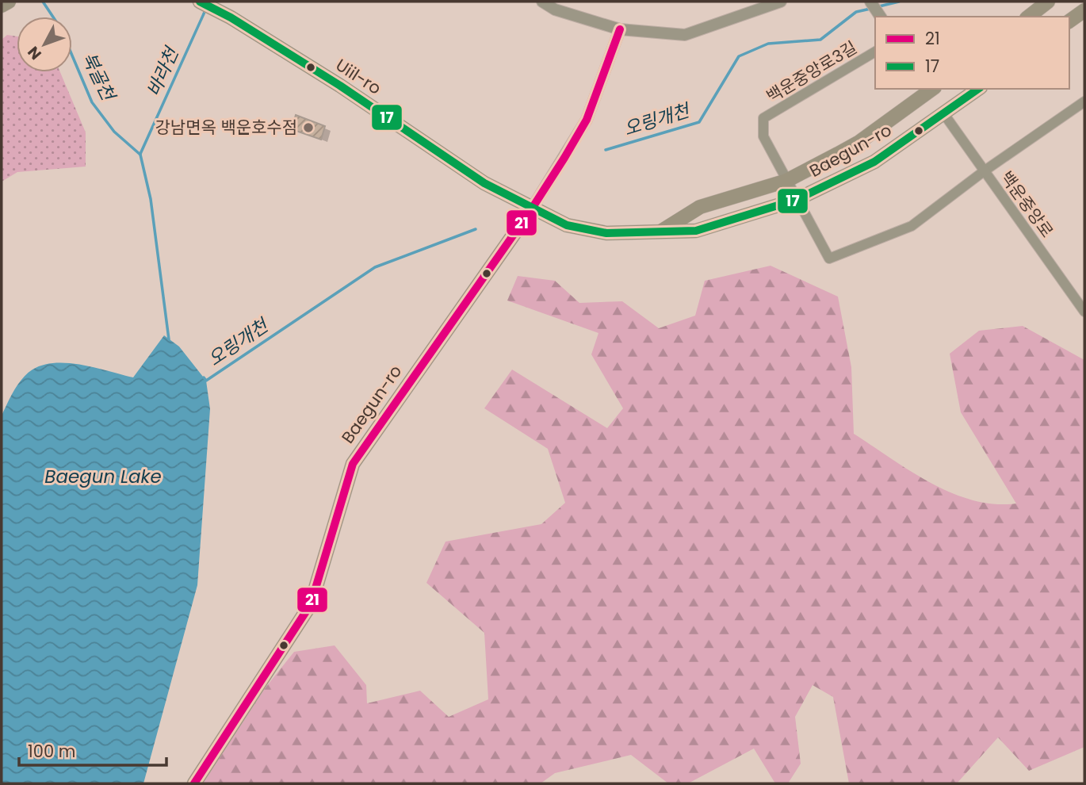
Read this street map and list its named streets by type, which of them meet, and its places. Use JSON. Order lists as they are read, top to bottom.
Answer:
{
  "streets": {
    "main road": ["Uiil-ro", "Baegun-ro"],
    "street": ["백운중앙로3길", "백운중앙로"]
  },
  "crossings": [
    ["백운중앙로3길", "Baegun-ro"],
    ["Uiil-ro", "Baegun-ro"],
    ["Baegun-ro", "백운중앙로"]
  ],
  "water": [
    "바라천",
    "북골천",
    "오링개천",
    "Baegun Lake"
  ],
  "places": ["강남면옥 백운호수점"],
  "lines": ["transit line 17", "transit line 21"],
  "legend": ["21", "17"],
  "scale_bar": "100 m",
  "north": "bottom left"
}
